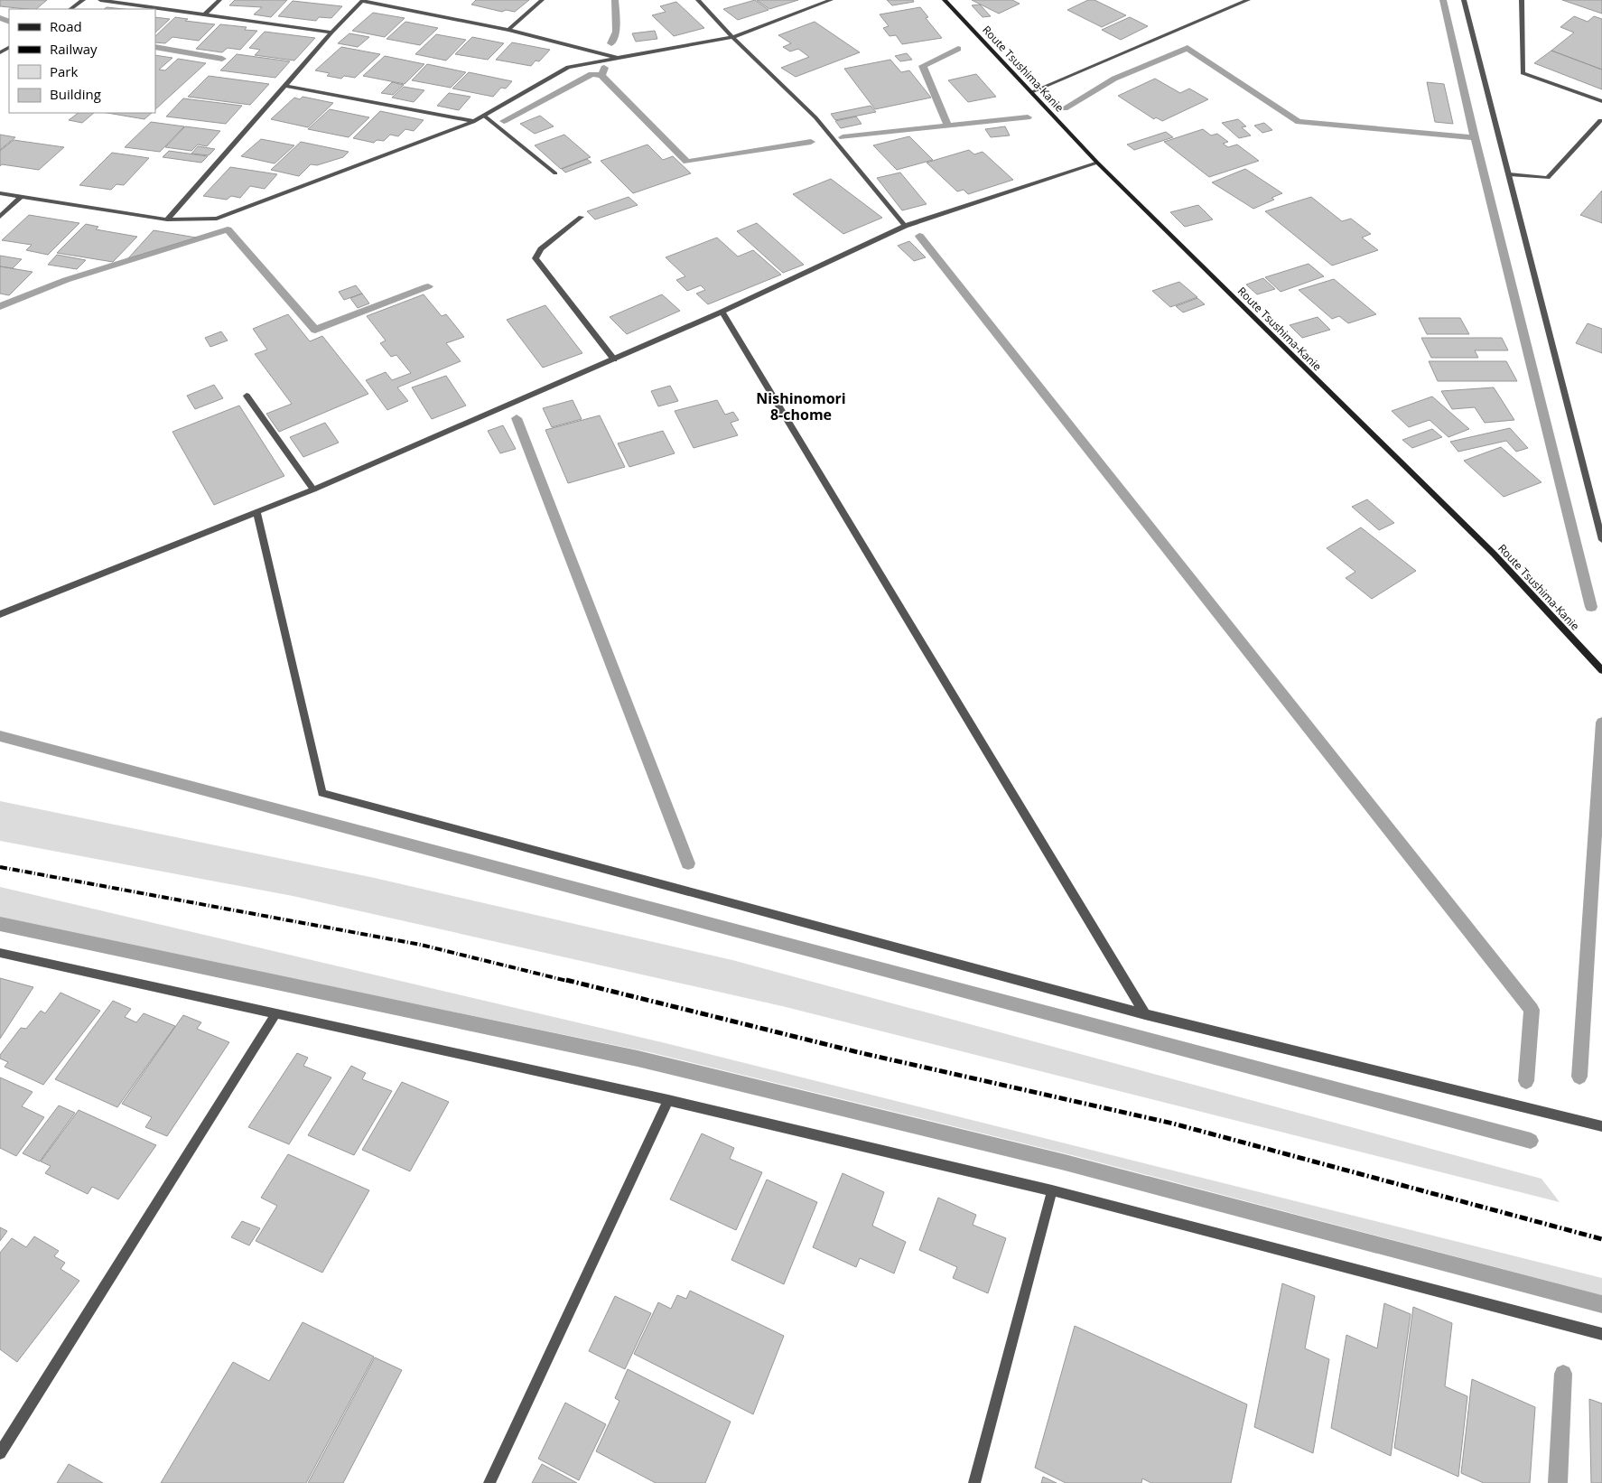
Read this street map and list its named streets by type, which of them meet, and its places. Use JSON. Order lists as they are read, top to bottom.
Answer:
{
  "streets": {
    "main road": ["Route Tsushima-Kanie"]
  },
  "districts": ["Nishinomori 8-chome"],
  "legend": [
    "Road",
    "Railway",
    "Park",
    "Building"
  ]
}
